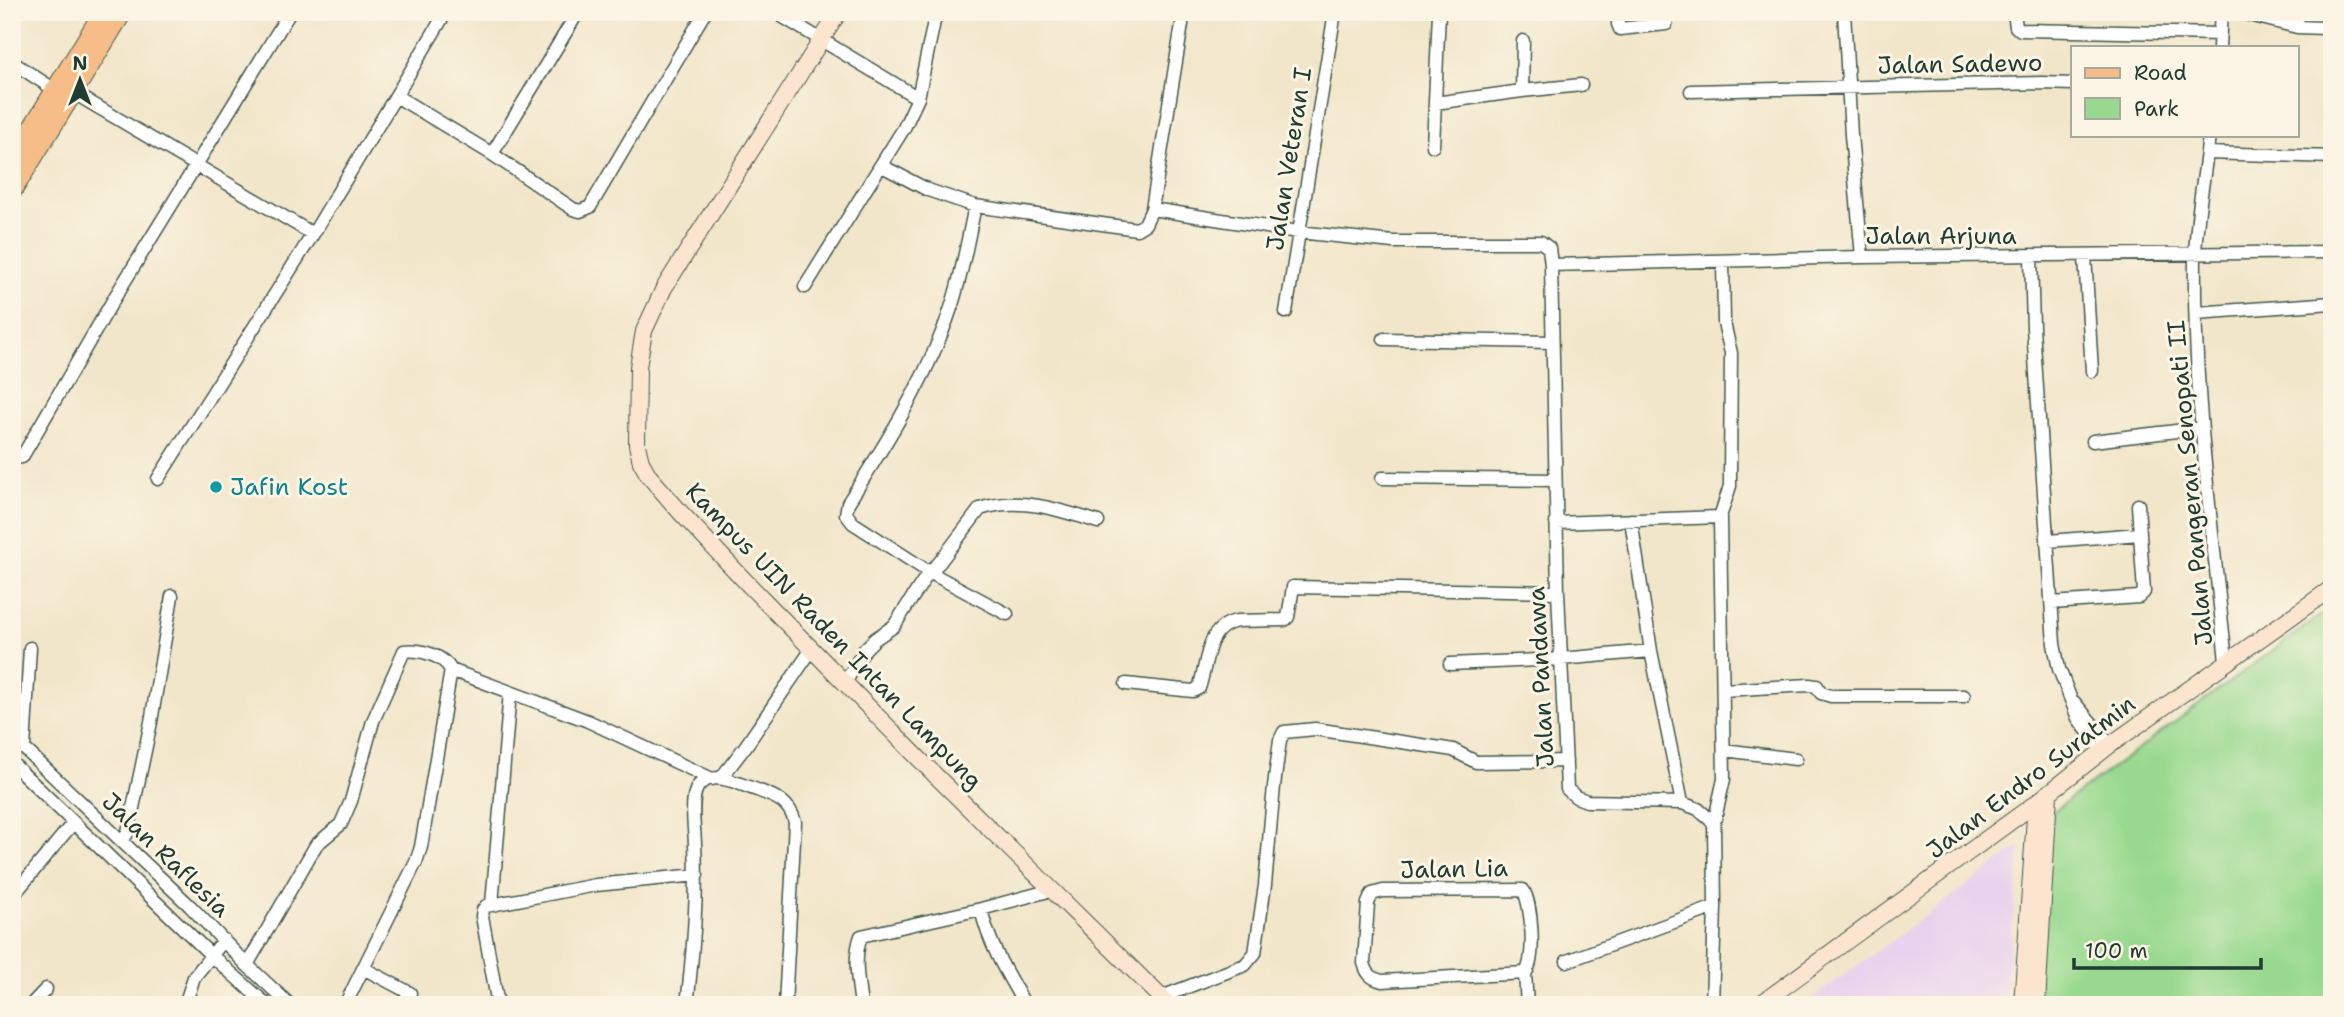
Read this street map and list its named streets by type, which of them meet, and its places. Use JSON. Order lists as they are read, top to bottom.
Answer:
{
  "streets": {
    "street": [
      "Jalan Sadewo",
      "Jalan Veteran I",
      "Jalan Arjuna",
      "Jalan Pangeran Senopati II",
      "Kampus UIN Raden Intan Lampung",
      "Jalan Pandawa",
      "Jalan Endro Suratmin",
      "Jalan Raflesia",
      "Jalan Lia"
    ]
  },
  "crossings": [
    ["Jalan Arjuna", "Jalan Pangeran Senopati II"],
    ["Jalan Arjuna", "Jalan Pandawa"],
    ["Jalan Pangeran Senopati II", "Jalan Endro Suratmin"]
  ],
  "places": ["Jafin Kost"],
  "legend": ["Road", "Park"],
  "scale_bar": "100 m",
  "north": "top"
}
